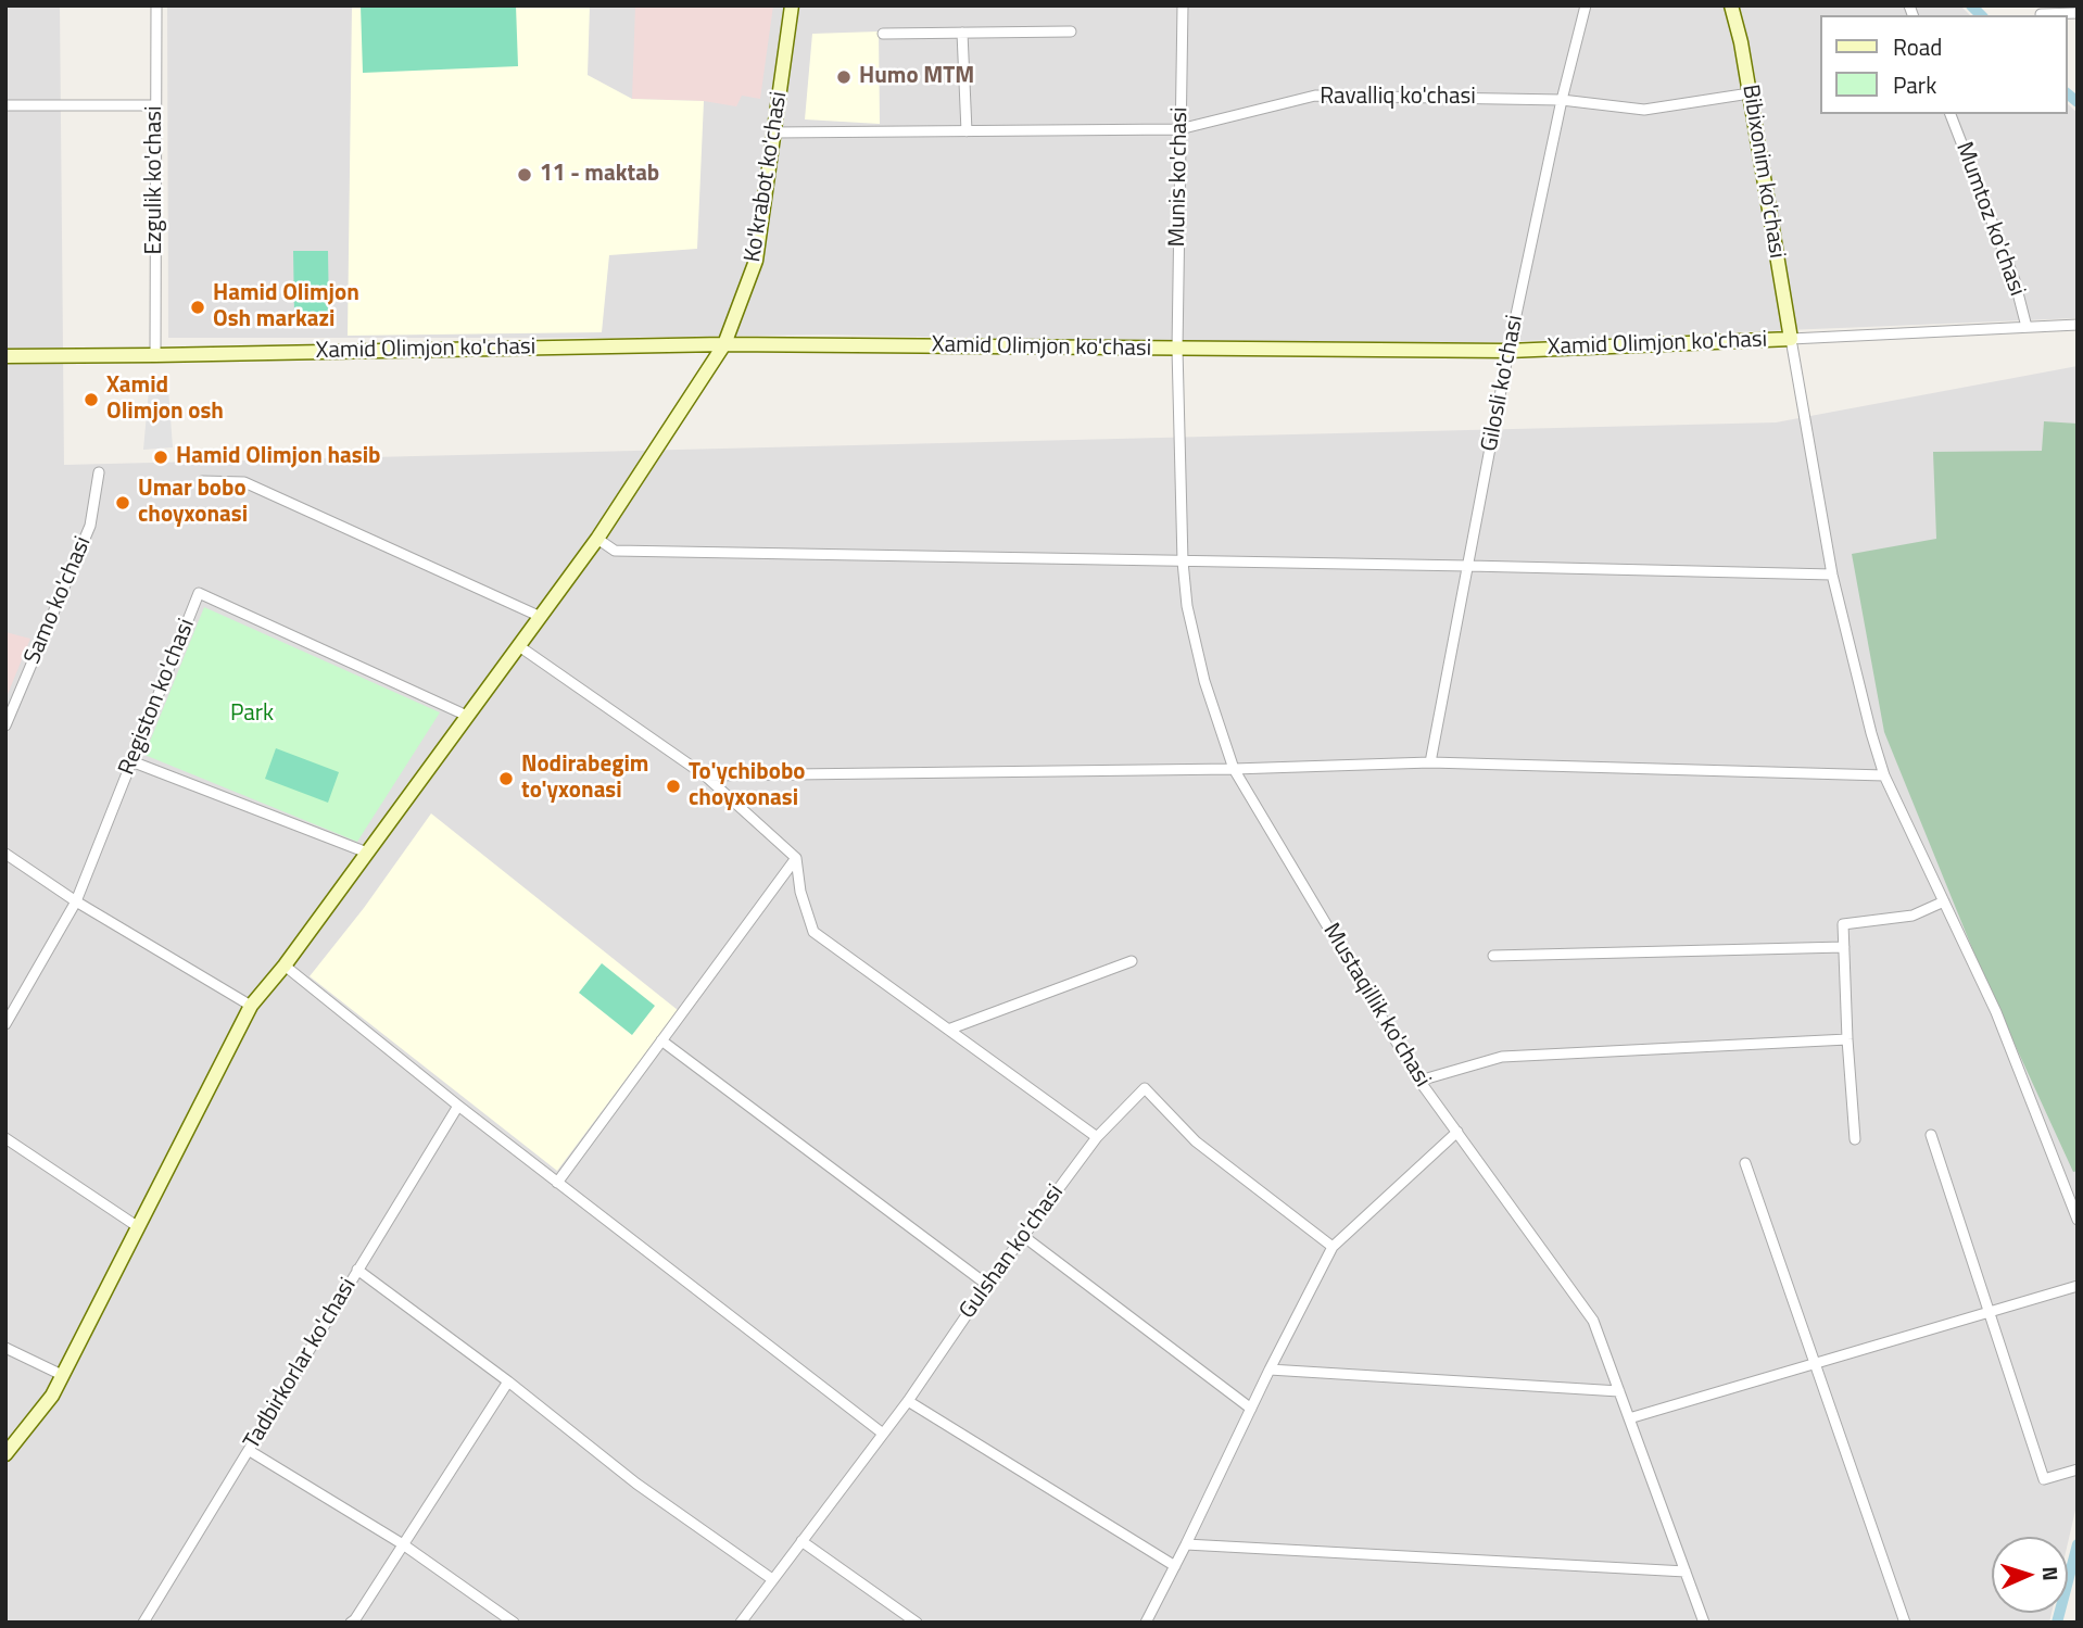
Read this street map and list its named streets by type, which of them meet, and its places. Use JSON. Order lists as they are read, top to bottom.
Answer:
{
  "streets": {
    "main road": ["Bibixonim ko'chasi", "Ko'krabot ko'chasi", "Xamid Olimjon ko'chasi"],
    "street": [
      "Ravalliq ko'chasi",
      "Munis ko'chasi",
      "Ezgulik ko'chasi",
      "Mumtoz ko'chasi",
      "Gilosli ko'chasi",
      "Samo ko'chasi",
      "Registon ko'chasi",
      "Mustaqillik ko'chasi",
      "Gulshan ko'chasi",
      "Tadbirkorlar ko'chasi"
    ]
  },
  "crossings": [
    ["Ravalliq ko'chasi", "Bibixonim ko'chasi"],
    ["Ravalliq ko'chasi", "Ko'krabot ko'chasi"],
    ["Ravalliq ko'chasi", "Munis ko'chasi"],
    ["Ravalliq ko'chasi", "Gilosli ko'chasi"],
    ["Bibixonim ko'chasi", "Xamid Olimjon ko'chasi"],
    ["Ko'krabot ko'chasi", "Xamid Olimjon ko'chasi"],
    ["Ko'krabot ko'chasi", "Registon ko'chasi"],
    ["Munis ko'chasi", "Xamid Olimjon ko'chasi"],
    ["Munis ko'chasi", "Mustaqillik ko'chasi"],
    ["Ezgulik ko'chasi", "Xamid Olimjon ko'chasi"],
    ["Mumtoz ko'chasi", "Xamid Olimjon ko'chasi"],
    ["Xamid Olimjon ko'chasi", "Gilosli ko'chasi"],
    ["Xamid Olimjon ko'chasi", "Mustaqillik ko'chasi"]
  ],
  "parks": ["Park"],
  "places": [
    "Humo MTM",
    "11 - maktab",
    "Hamid Olimjon Osh markazi",
    "Xamid Olimjon osh",
    "Hamid Olimjon hasib",
    "Umar bobo choyxonasi",
    "Nodirabegim to'yxonasi",
    "To'ychibobo choyxonasi"
  ],
  "legend": ["Road", "Park"],
  "north": "right"
}
